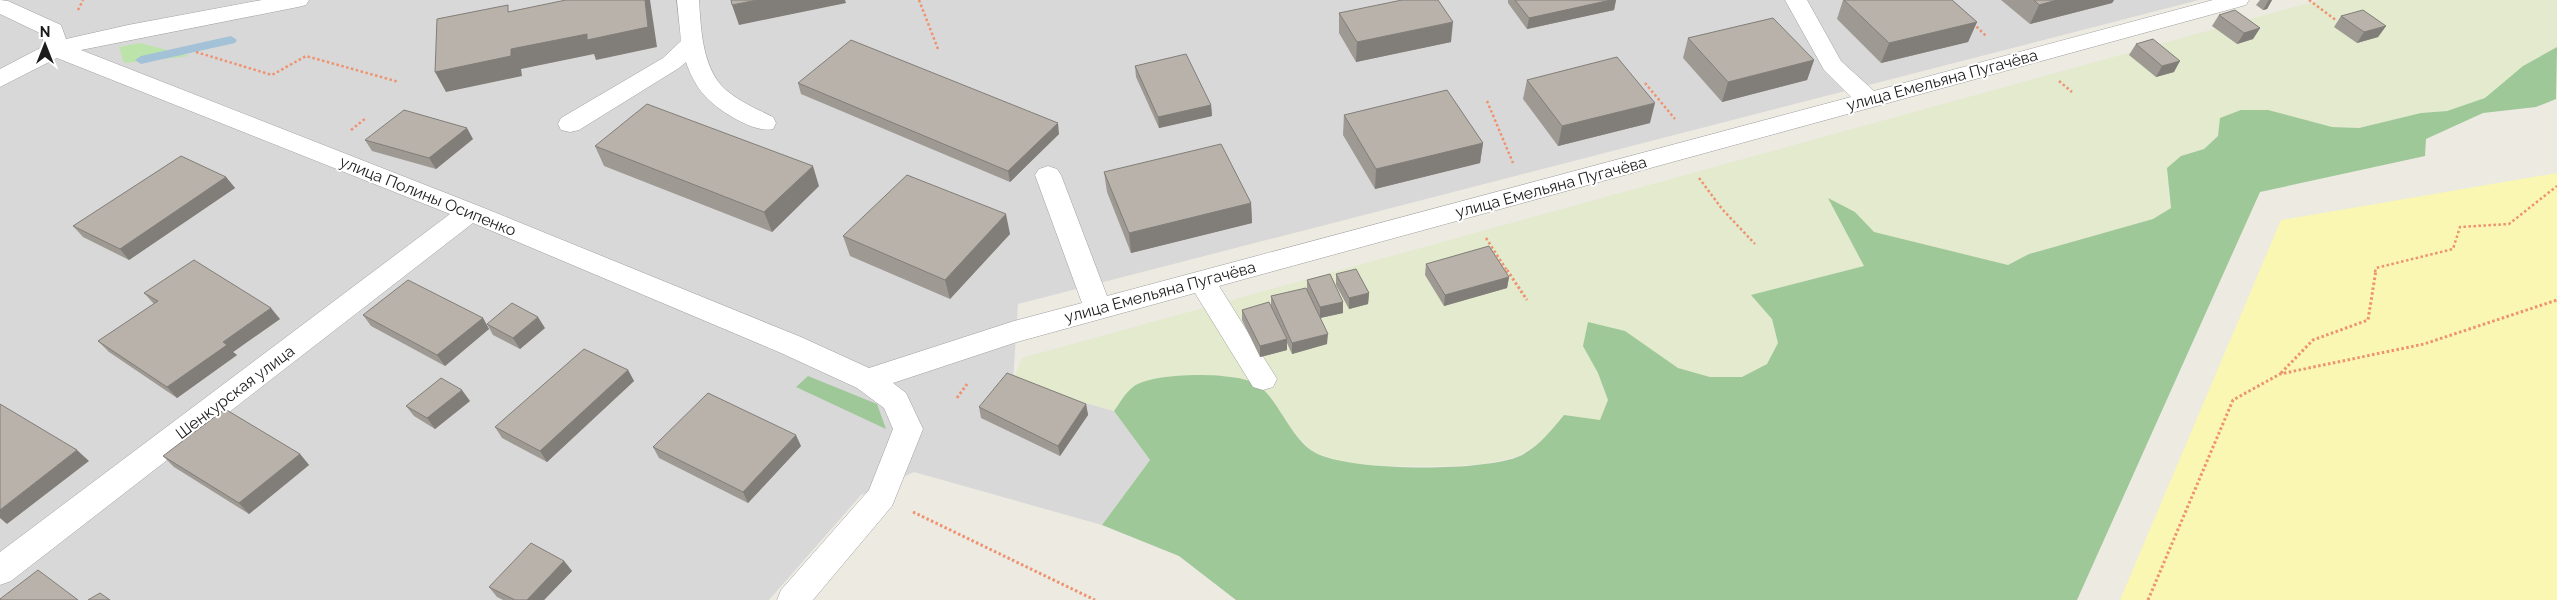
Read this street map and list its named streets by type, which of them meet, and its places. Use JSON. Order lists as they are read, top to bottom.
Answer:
{
  "streets": {
    "street": ["улица Емельяна Пугачёва", "улица Полины Осипенко", "Шенкурская улица"]
  },
  "crossings": [
    ["улица Емельяна Пугачёва", "улица Полины Осипенко"],
    ["улица Полины Осипенко", "Шенкурская улица"]
  ],
  "north": "top"
}
